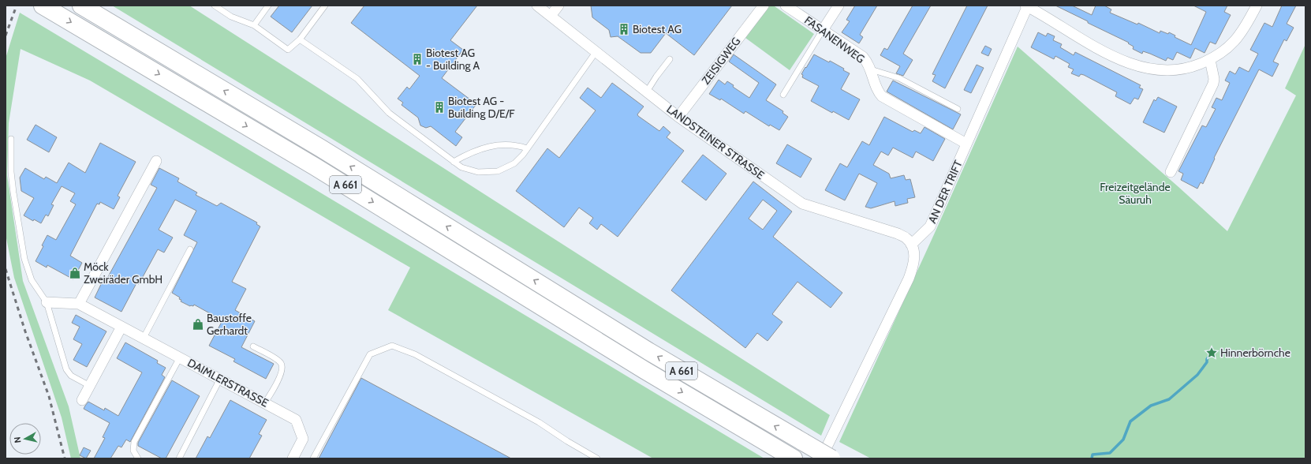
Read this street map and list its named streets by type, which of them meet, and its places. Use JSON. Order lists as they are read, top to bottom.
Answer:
{
  "streets": {
    "highway": ["A 661"],
    "street": [
      "FASANENWEG",
      "ZEISIGWEG",
      "LANDSTEINER STRASSE",
      "AN DER TRIFT",
      "DAIMLERSTRASSE"
    ]
  },
  "crossings": [
    ["FASANENWEG", "AN DER TRIFT"],
    ["ZEISIGWEG", "LANDSTEINER STRASSE"],
    ["LANDSTEINER STRASSE", "AN DER TRIFT"]
  ],
  "parks": ["Freizeitgelände Säuruh"],
  "places": {
    "building": ["Biotest AG", "Biotest AG - Building A", "Biotest AG - Building D/E/F"],
    "shop": ["Möck Zweiräder GmbH", "Baustoffe Gerhardt"],
    "place": ["Hinnerbörnche"]
  },
  "north": "left"
}
